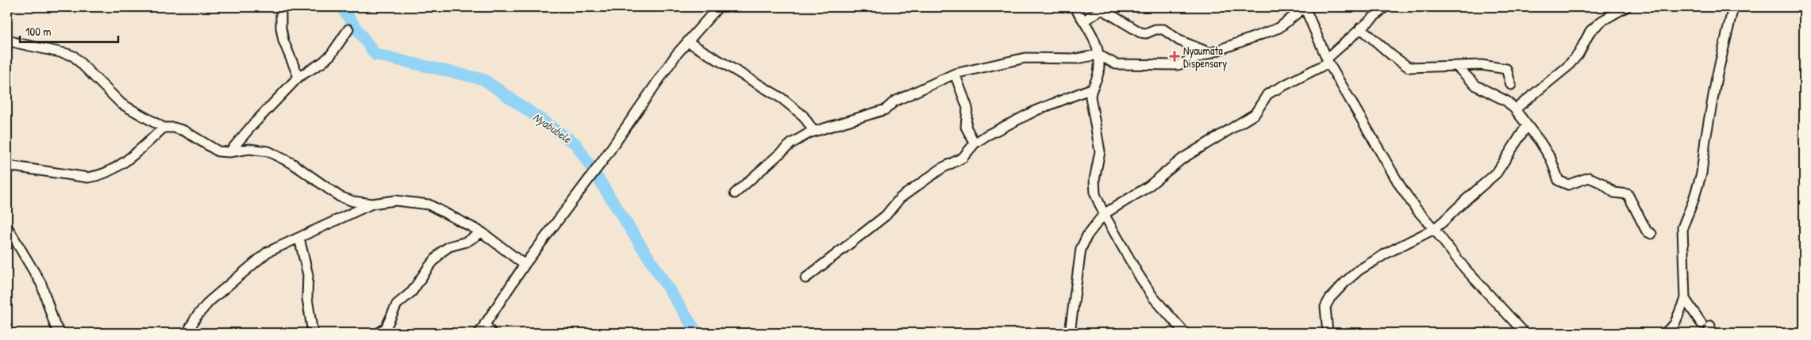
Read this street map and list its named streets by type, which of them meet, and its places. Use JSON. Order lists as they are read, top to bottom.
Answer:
{
  "water": ["Nyabubele"],
  "places": {
    "health": ["Nyaumata Dispensary"]
  },
  "scale_bar": "100 m"
}
